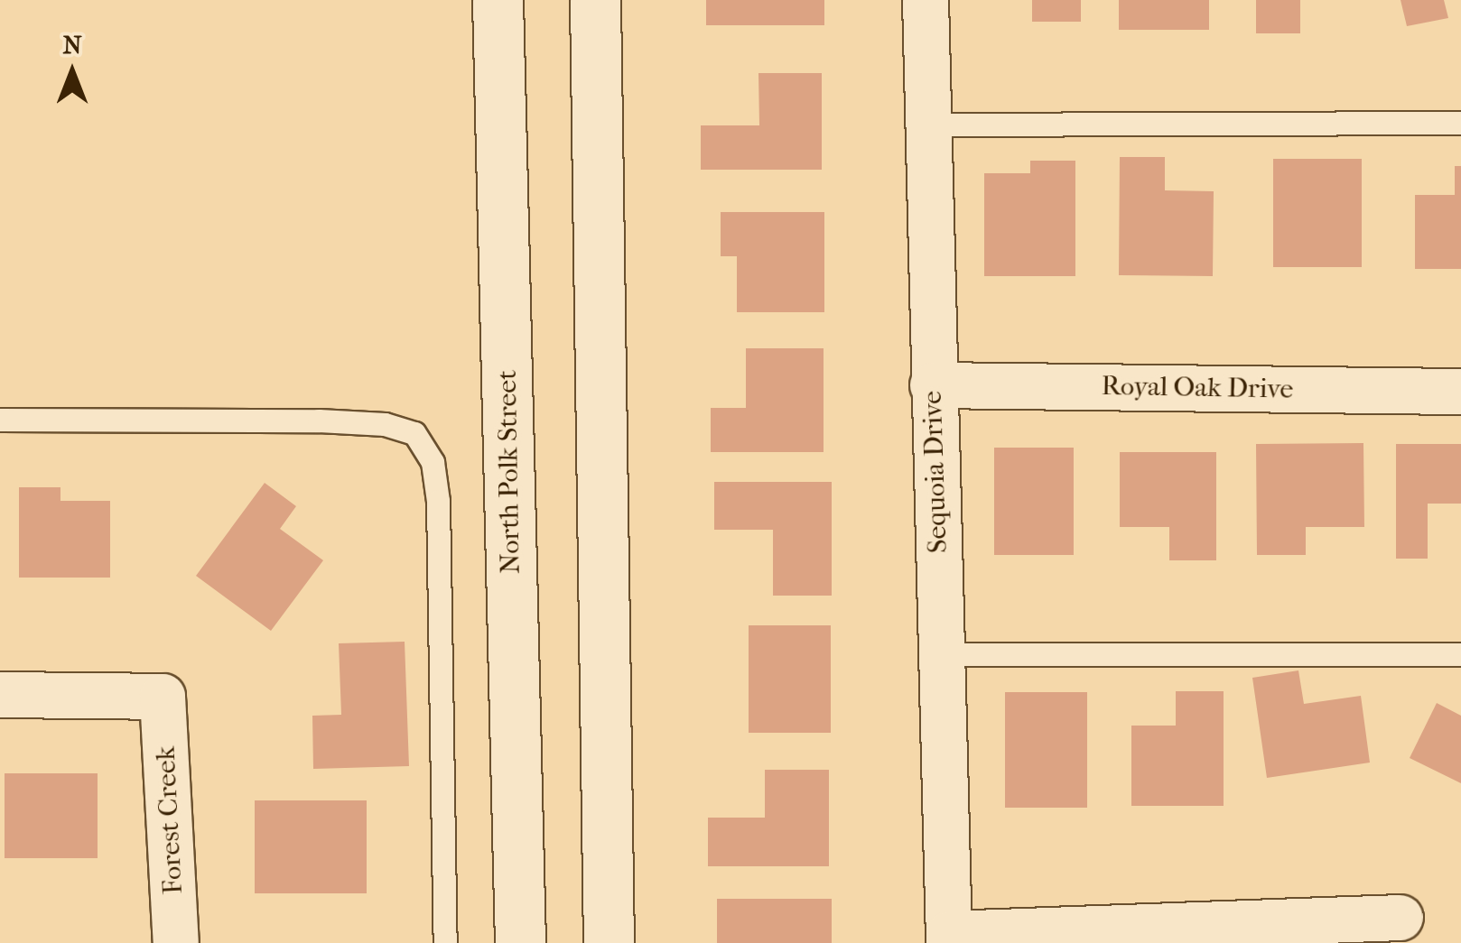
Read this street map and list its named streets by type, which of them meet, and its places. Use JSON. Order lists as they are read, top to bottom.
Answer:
{
  "streets": {
    "main road": ["North Polk Street"],
    "street": ["Royal Oak Drive", "Sequoia Drive", "Forest Creek"]
  },
  "crossings": [
    ["Royal Oak Drive", "Sequoia Drive"]
  ],
  "north": "top"
}
